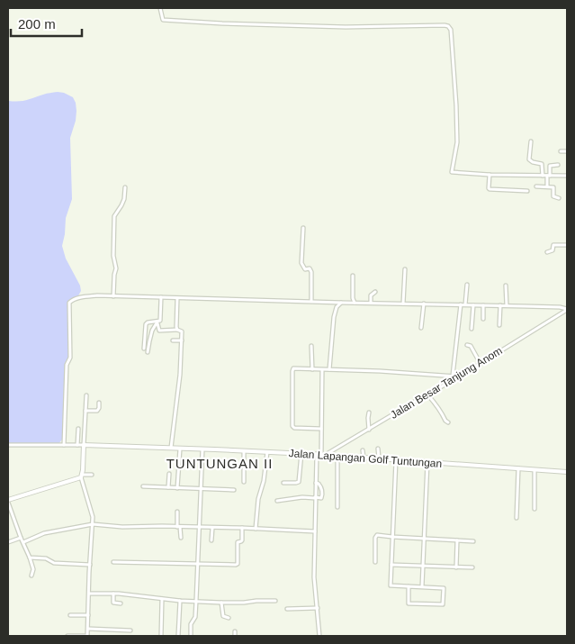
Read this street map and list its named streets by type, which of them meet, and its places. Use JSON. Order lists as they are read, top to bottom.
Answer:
{
  "streets": {
    "street": ["Jalan Besar Tanjung Anom", "Jalan Lapangan Golf Tuntungan"]
  },
  "crossings": [
    ["Jalan Besar Tanjung Anom", "Jalan Lapangan Golf Tuntungan"]
  ],
  "districts": ["TUNTUNGAN II"],
  "scale_bar": "200 m"
}
